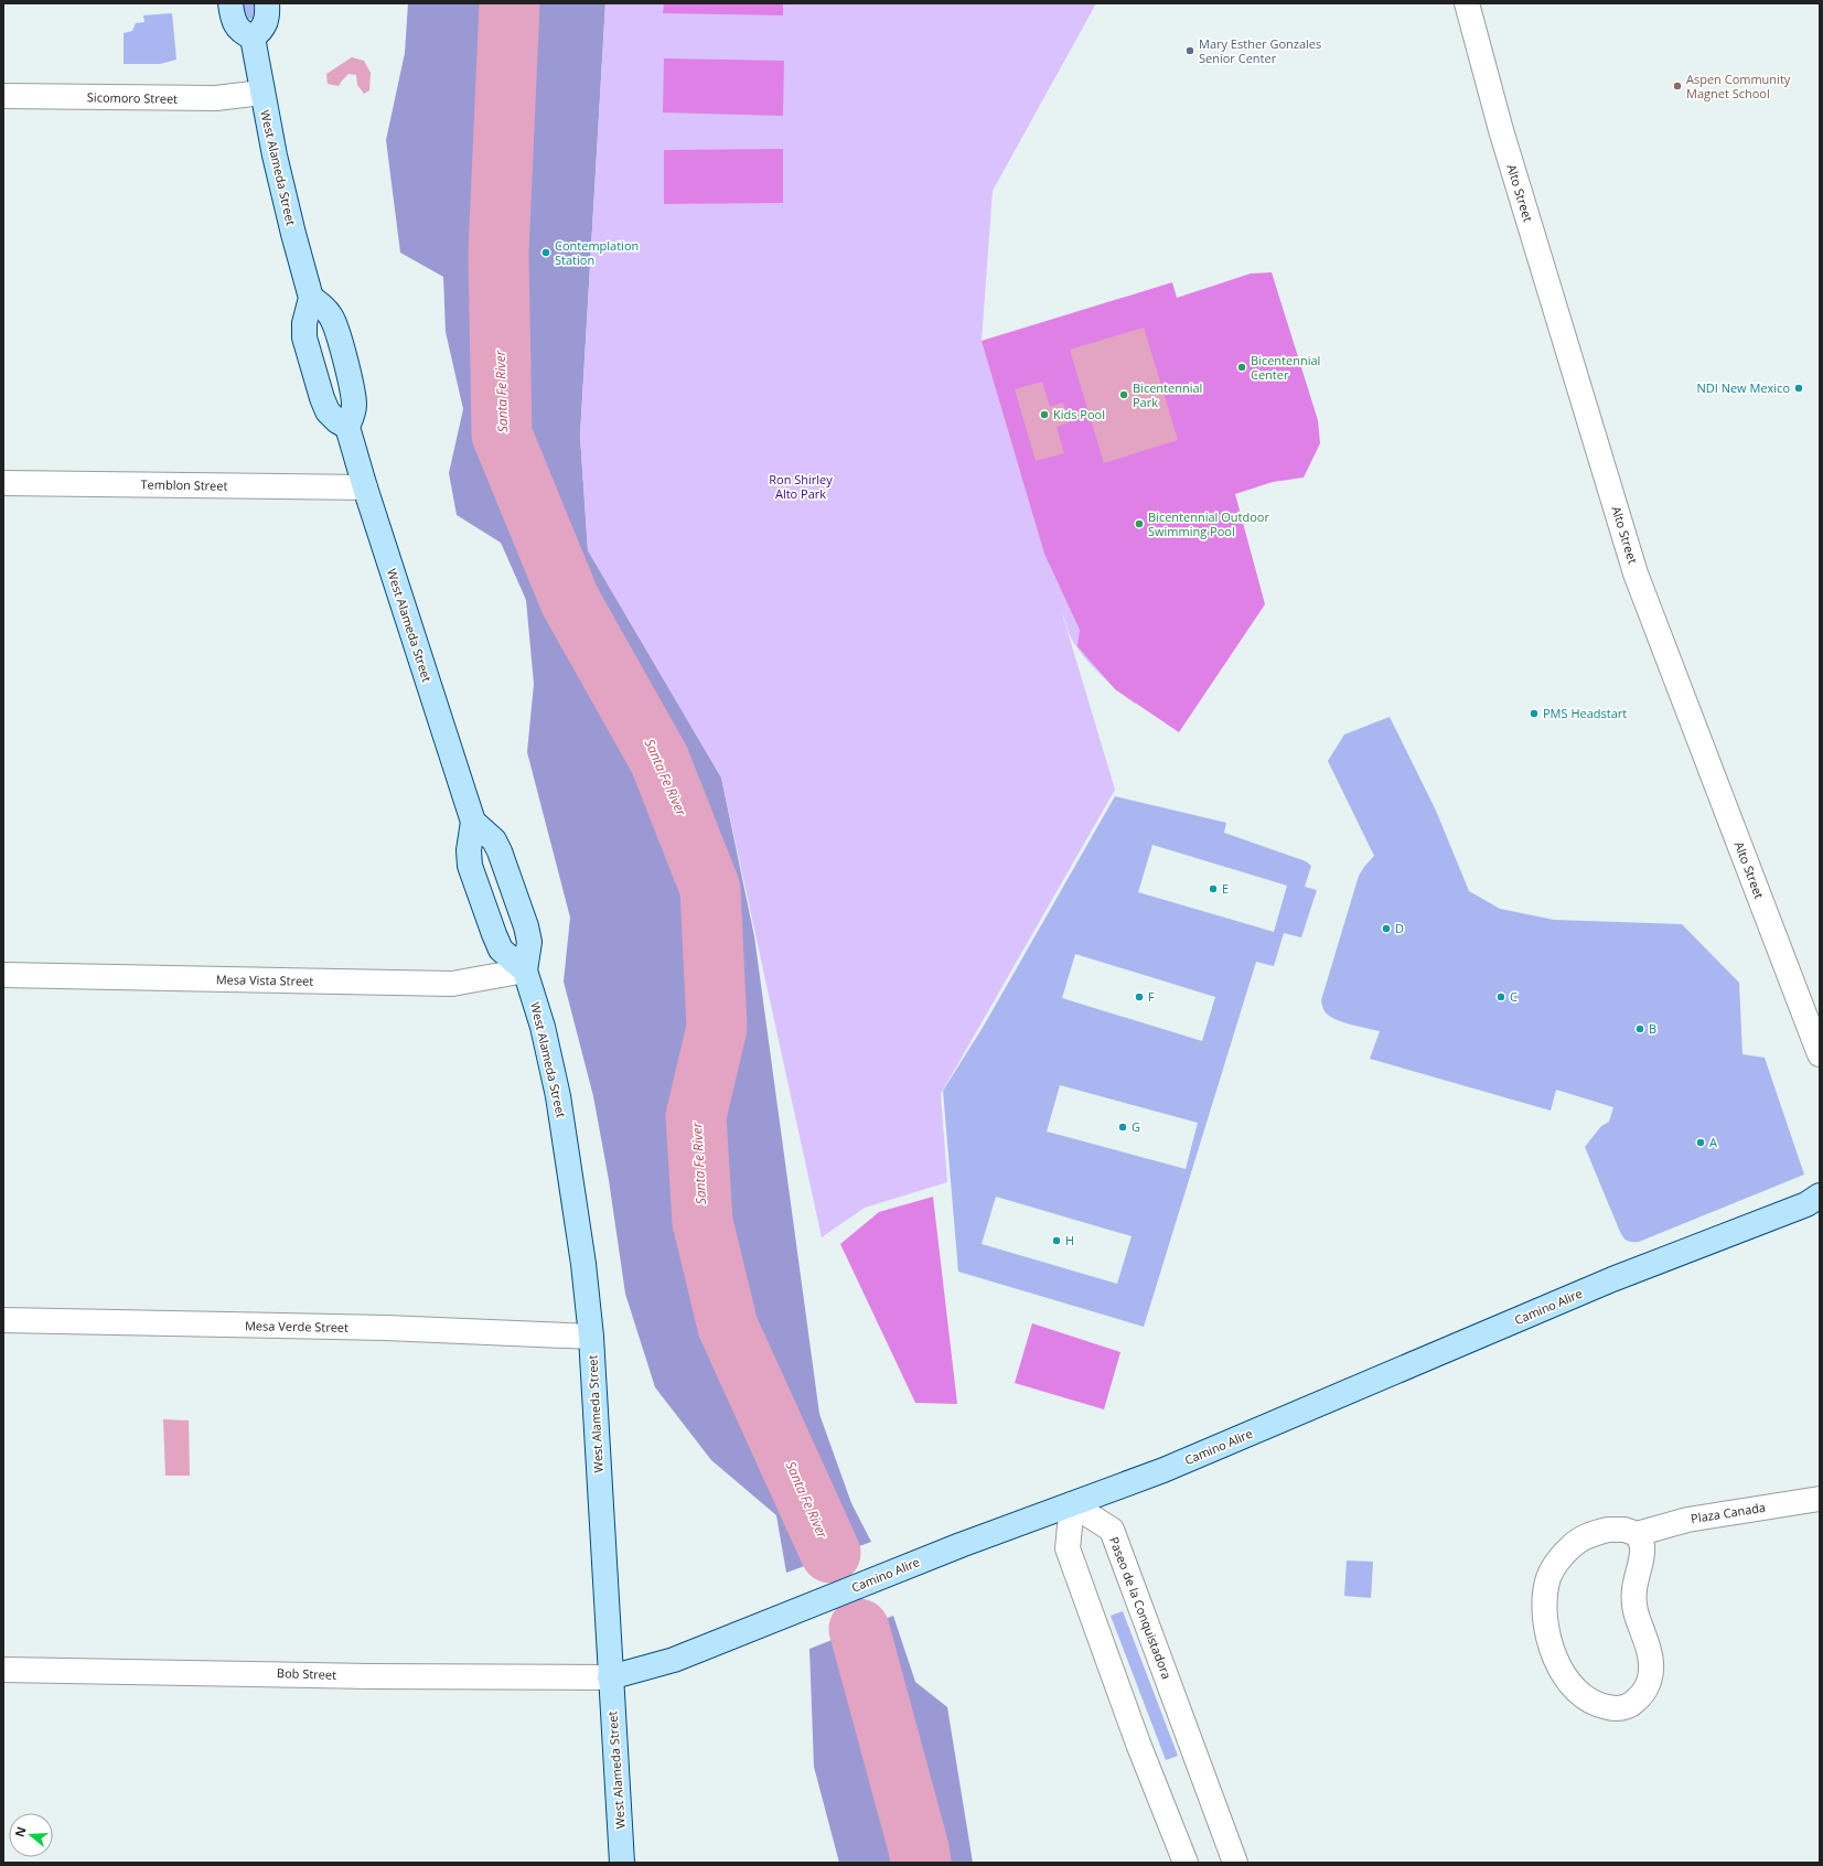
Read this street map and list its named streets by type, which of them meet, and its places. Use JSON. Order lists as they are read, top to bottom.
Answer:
{
  "streets": {
    "street": [
      "Sicomoro Street",
      "West Alameda Street",
      "Alto Street",
      "Temblon Street",
      "Mesa Vista Street",
      "Camino Alire",
      "Mesa Verde Street",
      "Plaza Canada",
      "Paseo de la Conquistadora",
      "Bob Street"
    ]
  },
  "crossings": [
    ["Sicomoro Street", "West Alameda Street"],
    ["West Alameda Street", "Temblon Street"],
    ["West Alameda Street", "Mesa Vista Street"],
    ["West Alameda Street", "Camino Alire"],
    ["West Alameda Street", "Mesa Verde Street"],
    ["West Alameda Street", "Bob Street"],
    ["Camino Alire", "Paseo de la Conquistadora"],
    ["Camino Alire", "Bob Street"]
  ],
  "water": ["Santa Fe River"],
  "parks": ["Ron Shirley Alto Park"],
  "places": [
    "Mary Esther Gonzales Senior Center",
    "Aspen Community Magnet School",
    "Contemplation Station",
    "Bicentennial Center",
    "NDI New Mexico",
    "Bicentennial Park",
    "Kids Pool",
    "Bicentennial Outdoor Swimming Pool",
    "PMS Headstart",
    "E",
    "D",
    "F",
    "C",
    "B",
    "G",
    "A",
    "H"
  ],
  "north": "left"
}
